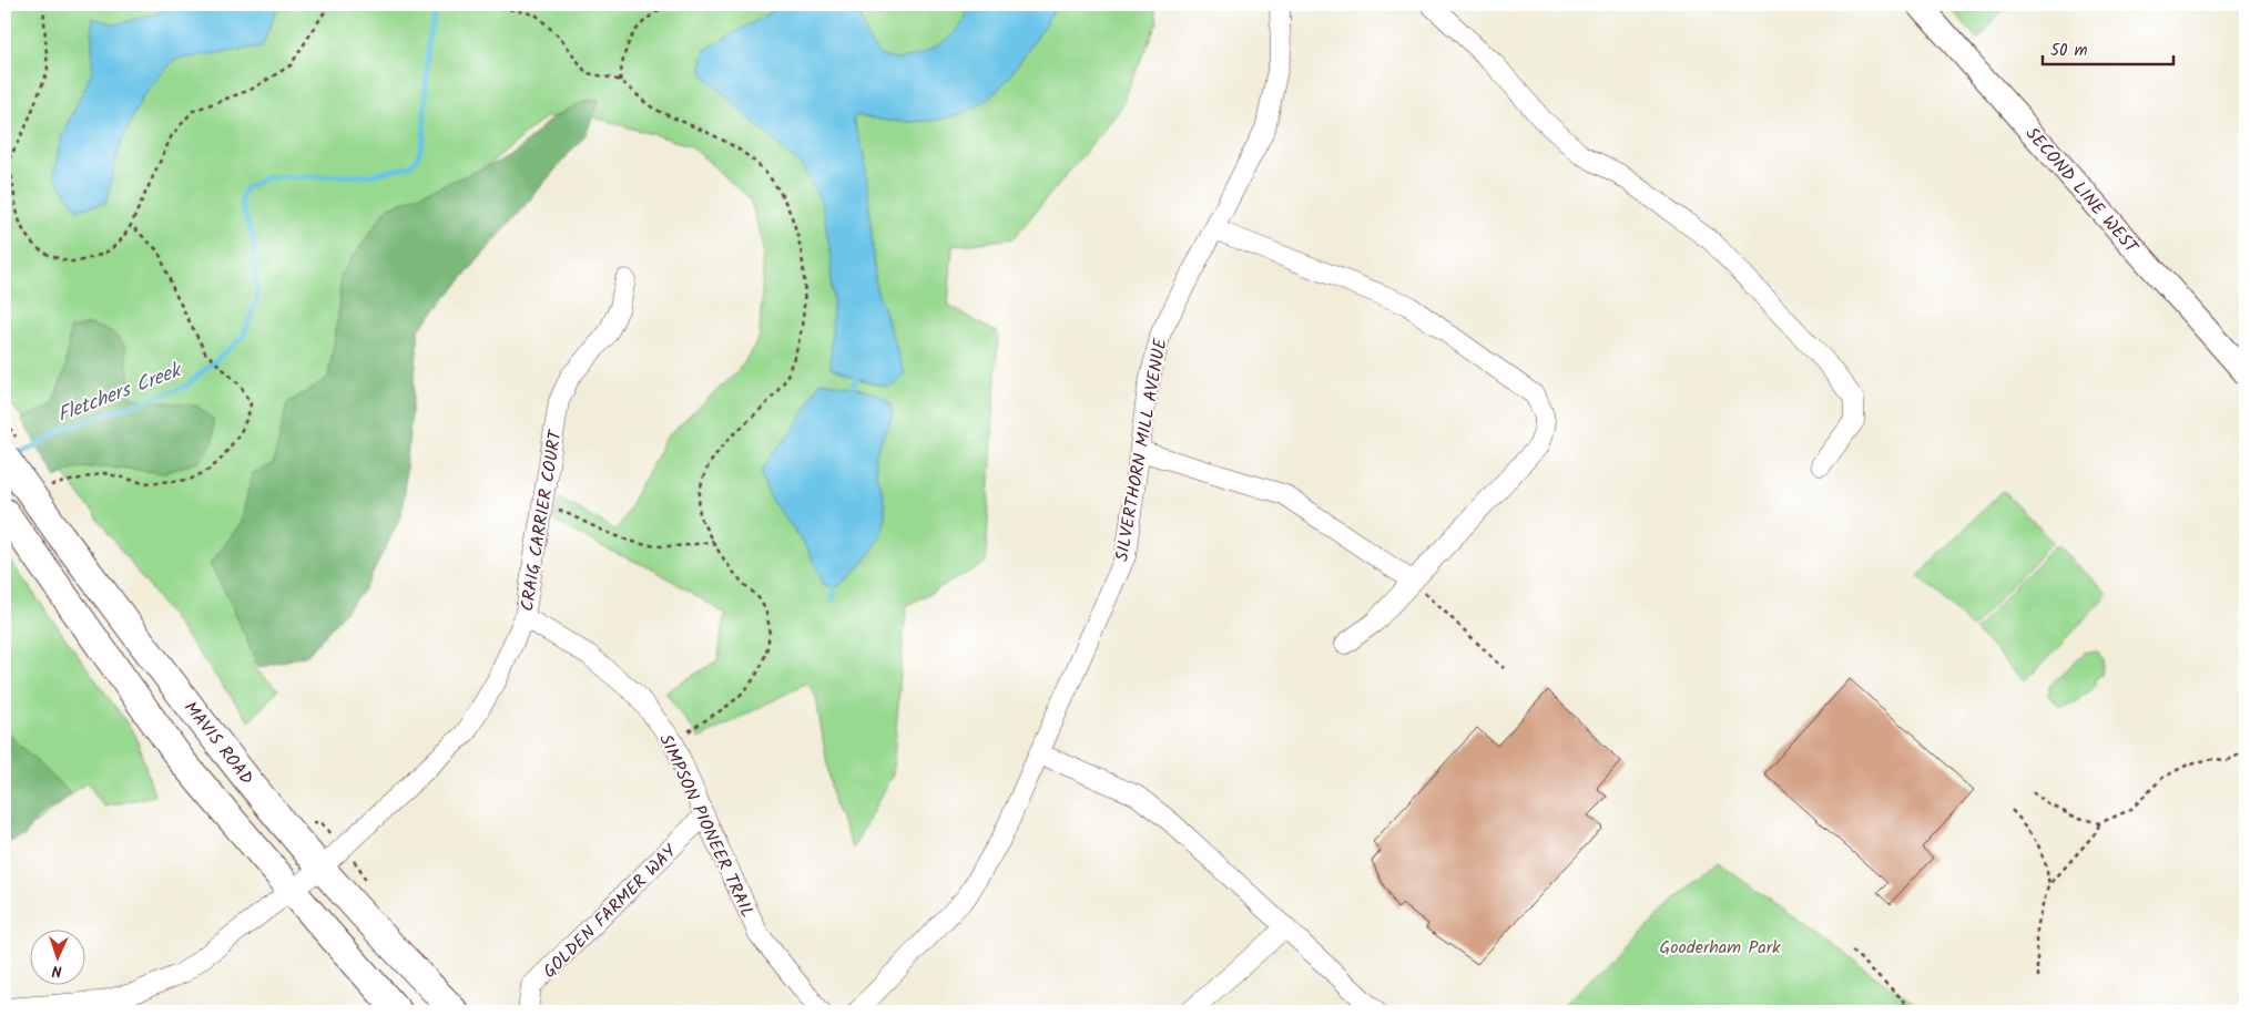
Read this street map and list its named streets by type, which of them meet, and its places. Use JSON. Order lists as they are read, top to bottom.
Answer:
{
  "streets": {
    "main road": ["MAVIS ROAD"],
    "street": [
      "SECOND LINE WEST",
      "SILVERTHORN MILL AVENUE",
      "CRAIG CARRIER COURT",
      "SIMPSON PIONEER TRAIL",
      "GOLDEN FARMER WAY"
    ]
  },
  "crossings": [
    ["CRAIG CARRIER COURT", "MAVIS ROAD"],
    ["CRAIG CARRIER COURT", "SIMPSON PIONEER TRAIL"],
    ["SIMPSON PIONEER TRAIL", "GOLDEN FARMER WAY"]
  ],
  "water": ["Fletchers Creek"],
  "parks": ["Gooderham Park"],
  "scale_bar": "50 m",
  "north": "bottom"
}
